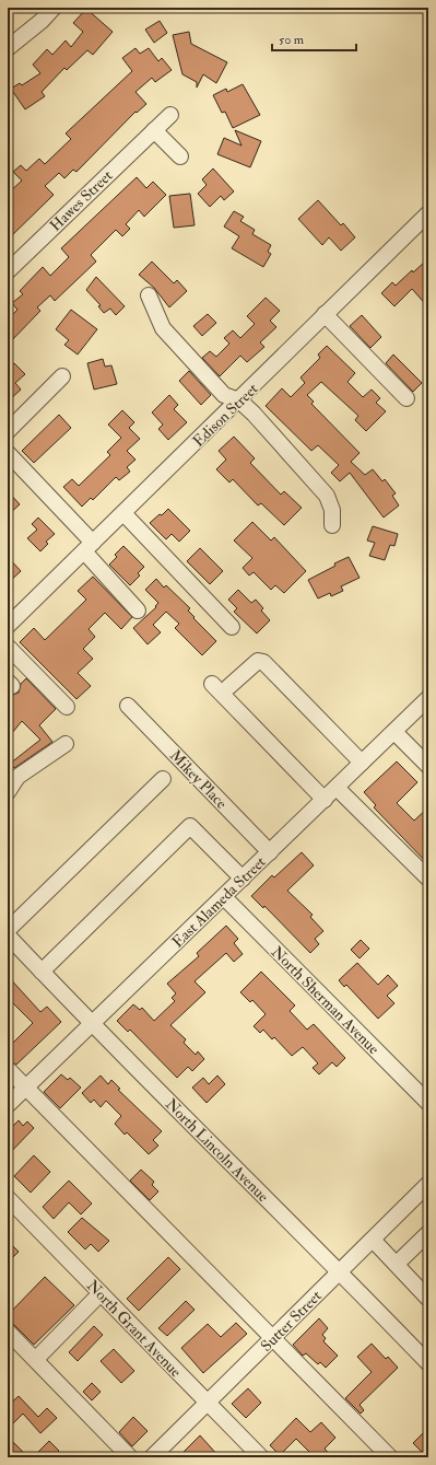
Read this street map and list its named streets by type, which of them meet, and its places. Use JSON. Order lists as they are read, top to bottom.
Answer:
{
  "streets": {
    "street": [
      "Hawes Street",
      "Edison Street",
      "Mikey Place",
      "East Alameda Street",
      "North Sherman Avenue",
      "North Lincoln Avenue",
      "Sutter Street",
      "North Grant Avenue"
    ]
  },
  "crossings": [
    ["Mikey Place", "East Alameda Street"],
    ["East Alameda Street", "North Sherman Avenue"],
    ["East Alameda Street", "North Lincoln Avenue"],
    ["North Lincoln Avenue", "Sutter Street"],
    ["Sutter Street", "North Grant Avenue"]
  ],
  "scale_bar": "50 m"
}
